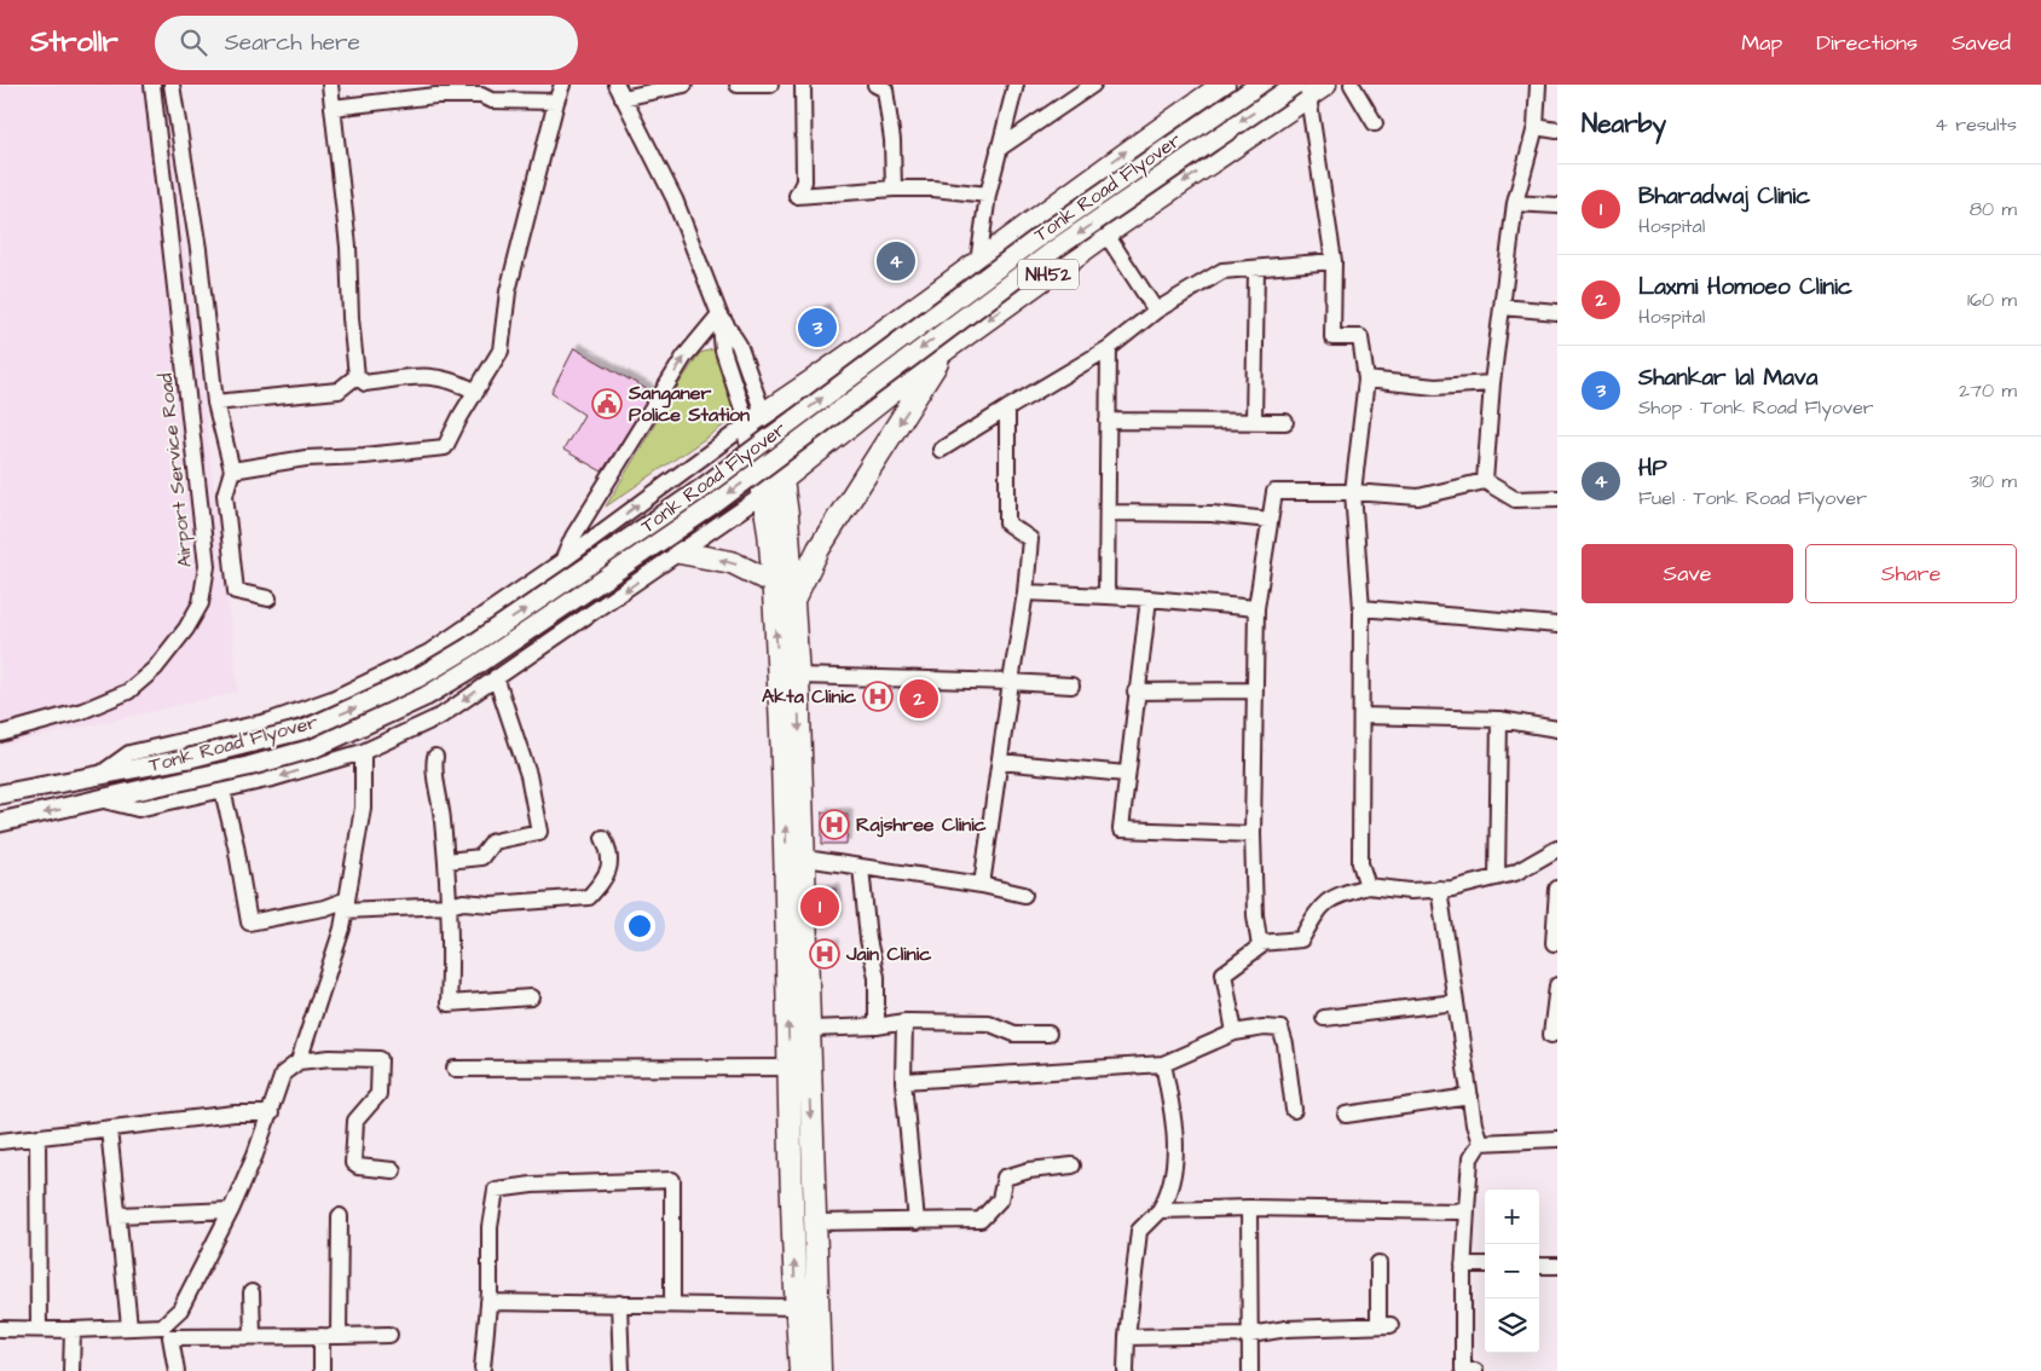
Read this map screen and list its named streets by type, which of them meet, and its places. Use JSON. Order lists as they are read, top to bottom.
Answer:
{
  "streets": {
    "highway": ["NH52"],
    "main road": ["Tonk Road Flyover"],
    "street": ["Airport Service Road"]
  },
  "crossings": [
    ["Tonk Road Flyover", "NH52"]
  ],
  "places": {
    "public building": ["Sanganer Police Station"],
    "hospital": ["Akta Clinic", "Rajshree Clinic", "Jain Clinic"]
  },
  "page": {
    "header": "Strollr",
    "search": "Search here",
    "nav": ["Map", "Directions", "Saved"],
    "heading": ["Nearby", "4 results"],
    "list": [
      {
        "mark": "1",
        "name": "Bharadwaj Clinic",
        "note": "Hospital",
        "value": "80 m"
      },
      {
        "mark": "2",
        "name": "Laxmi Homoeo Clinic",
        "note": "Hospital",
        "value": "160 m"
      },
      {
        "mark": "3",
        "name": "Shankar lal Mava",
        "note": "Shop · Tonk Road Flyover",
        "value": "270 m"
      },
      {
        "mark": "4",
        "name": "HP",
        "note": "Fuel · Tonk Road Flyover",
        "value": "310 m"
      }
    ],
    "pins": [
      "4",
      "3",
      "2",
      "1"
    ],
    "buttons": ["Save", "Share"],
    "map_buttons": ["+", "−"]
  }
}
